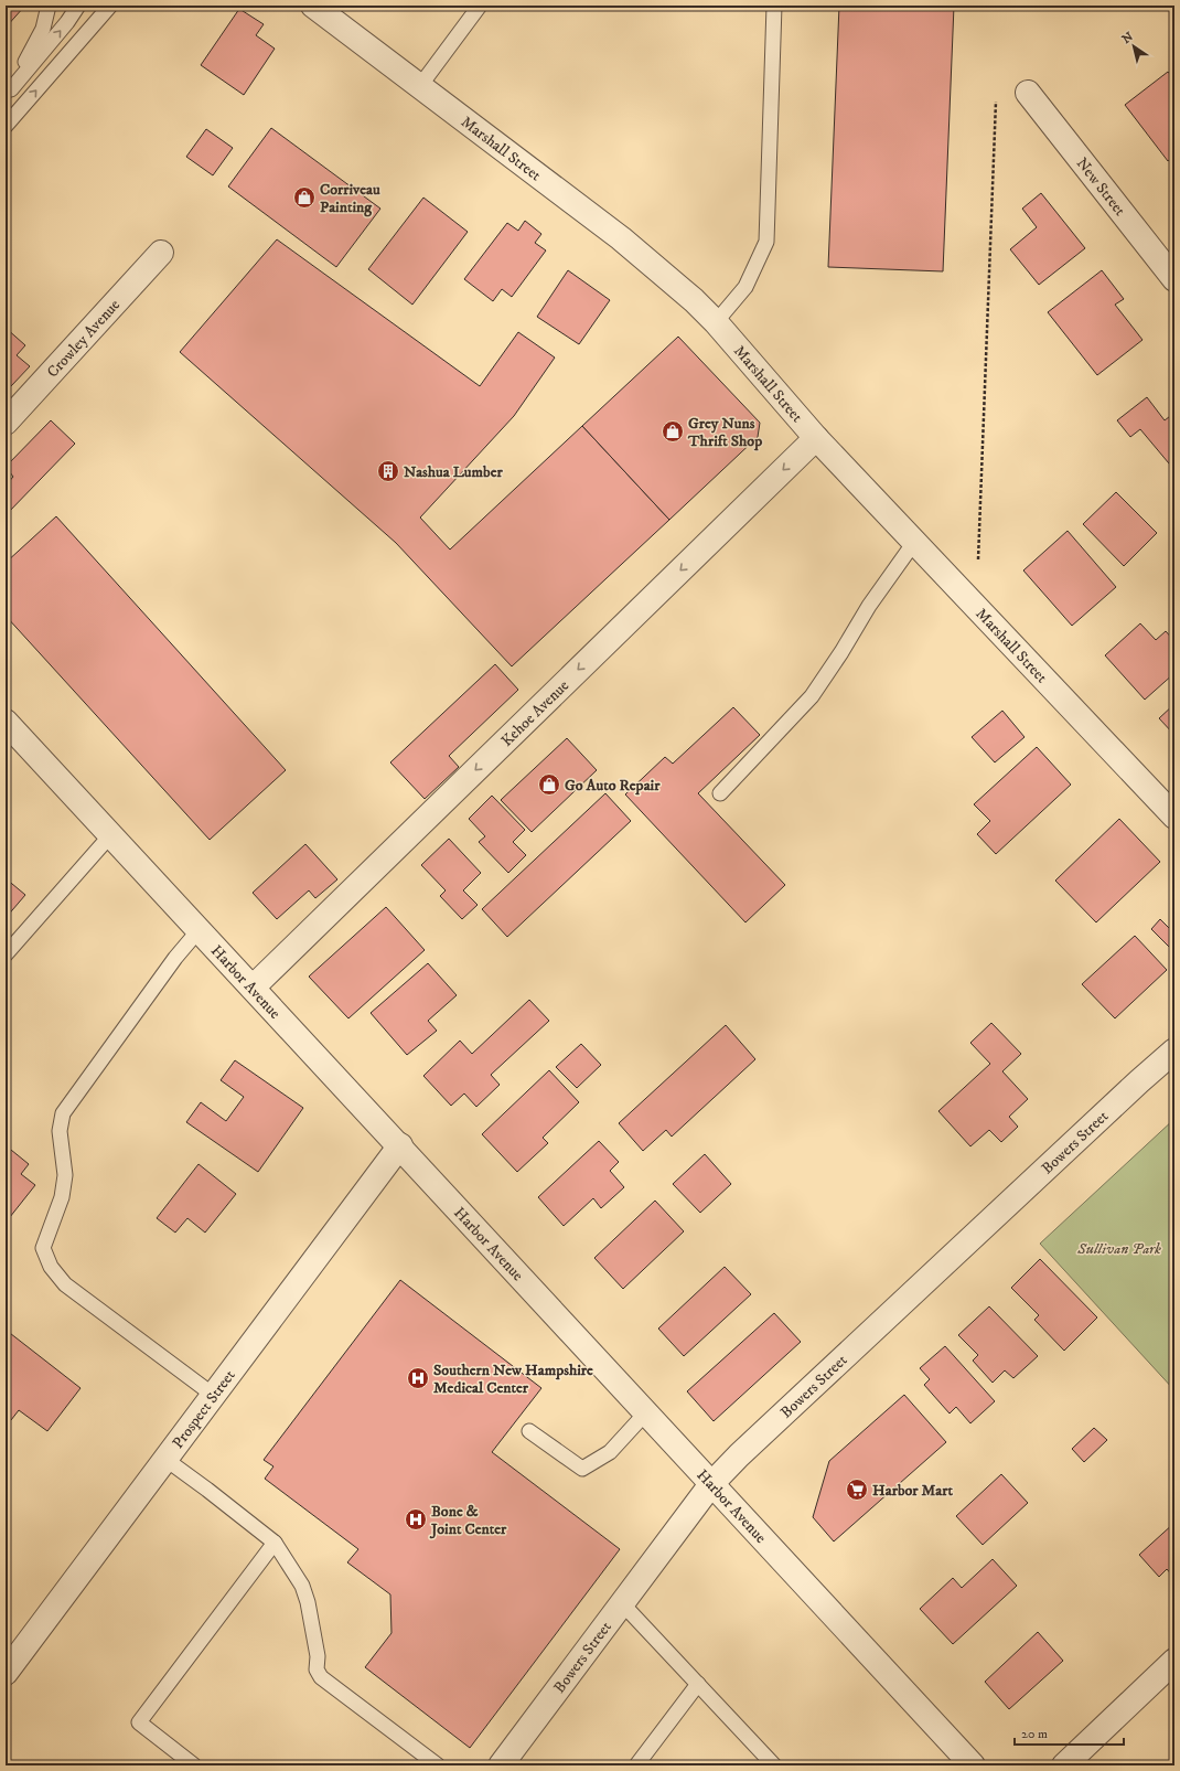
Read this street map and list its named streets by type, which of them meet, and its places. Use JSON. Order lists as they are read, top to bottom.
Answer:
{
  "streets": {
    "street": [
      "Marshall Street",
      "New Street",
      "Crowley Avenue",
      "Kehoe Avenue",
      "Harbor Avenue",
      "Bowers Street",
      "Prospect Street"
    ]
  },
  "crossings": [
    ["Marshall Street", "Kehoe Avenue"],
    ["Kehoe Avenue", "Harbor Avenue"],
    ["Harbor Avenue", "Bowers Street"],
    ["Harbor Avenue", "Prospect Street"]
  ],
  "one_way": ["Kehoe Avenue"],
  "parks": ["Sullivan Park"],
  "places": {
    "shop": ["Corriveau Painting", "Grey Nuns Thrift Shop", "Go Auto Repair"],
    "building": ["Nashua Lumber"],
    "hospital": ["Southern New Hampshire Medical Center", "Bone & Joint Center"],
    "supermarket": ["Harbor Mart"]
  },
  "scale_bar": "20 m",
  "north": "top left"
}
